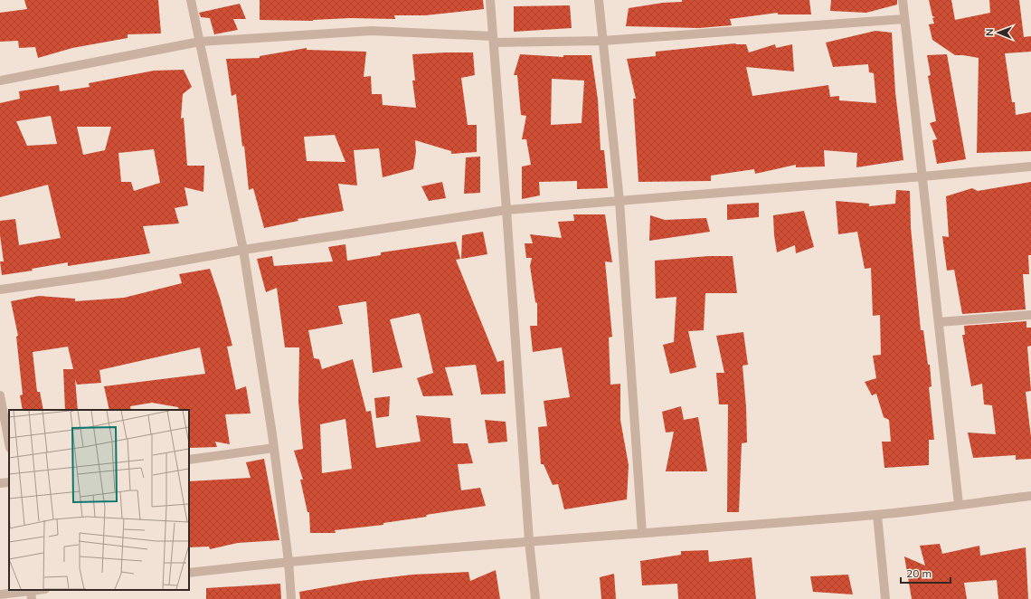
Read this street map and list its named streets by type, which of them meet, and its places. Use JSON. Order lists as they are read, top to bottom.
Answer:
{
  "scale_bar": "20 m",
  "north": "left"
}
